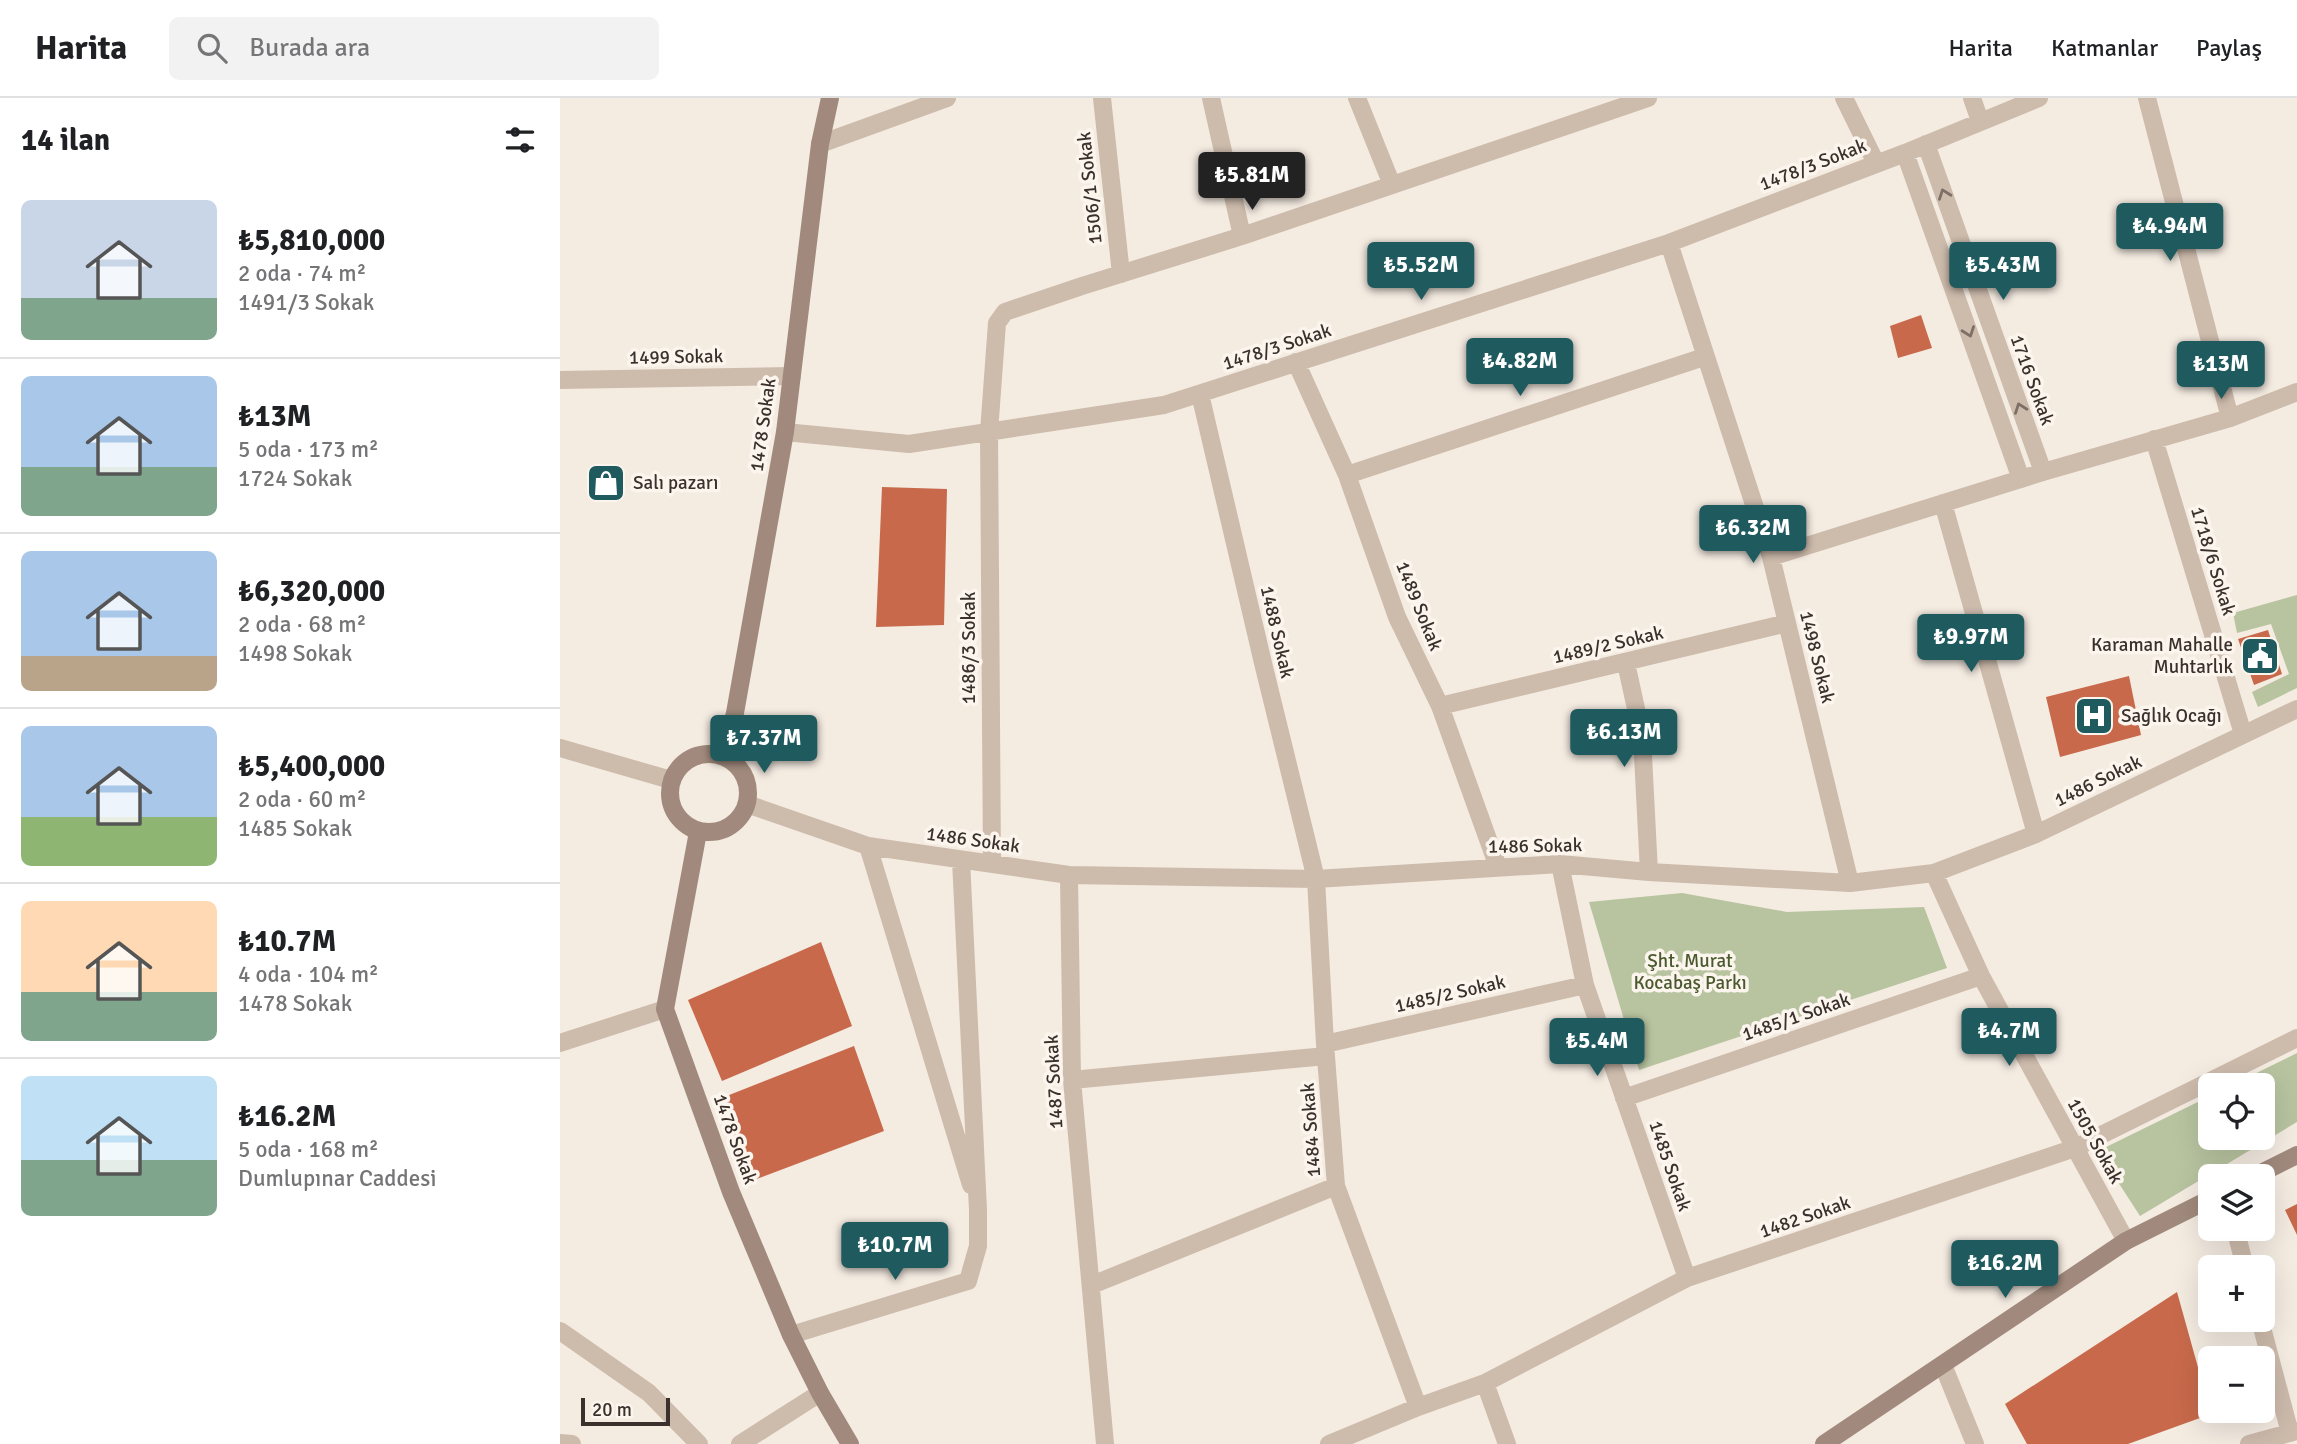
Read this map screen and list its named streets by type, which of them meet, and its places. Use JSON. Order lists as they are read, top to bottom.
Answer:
{
  "streets": {
    "street": [
      "1478/3 Sokak",
      "1506/1 Sokak",
      "1499 Sokak",
      "1716 Sokak",
      "1478 Sokak",
      "1718/6 Sokak",
      "1489 Sokak",
      "1488 Sokak",
      "1489/2 Sokak",
      "1486/3 Sokak",
      "1498 Sokak",
      "1486 Sokak",
      "1485/2 Sokak",
      "1485/1 Sokak",
      "1487 Sokak",
      "1484 Sokak",
      "1505 Sokak",
      "1485 Sokak",
      "1482 Sokak"
    ]
  },
  "crossings": [
    ["1478/3 Sokak", "1716 Sokak"],
    ["1478/3 Sokak", "1478 Sokak"],
    ["1478/3 Sokak", "1489 Sokak"],
    ["1478/3 Sokak", "1488 Sokak"],
    ["1478/3 Sokak", "1486/3 Sokak"],
    ["1478/3 Sokak", "1498 Sokak"],
    ["1506/1 Sokak", "1486/3 Sokak"],
    ["1499 Sokak", "1478 Sokak"],
    ["1478 Sokak", "1486 Sokak"],
    ["1718/6 Sokak", "1486 Sokak"],
    ["1489 Sokak", "1489/2 Sokak"],
    ["1489 Sokak", "1486 Sokak"],
    ["1488 Sokak", "1486 Sokak"],
    ["1488 Sokak", "1484 Sokak"],
    ["1489/2 Sokak", "1498 Sokak"],
    ["1486/3 Sokak", "1486 Sokak"],
    ["1498 Sokak", "1486 Sokak"],
    ["1486 Sokak", "1487 Sokak"],
    ["1486 Sokak", "1484 Sokak"],
    ["1486 Sokak", "1505 Sokak"],
    ["1486 Sokak", "1485 Sokak"],
    ["1485/2 Sokak", "1487 Sokak"],
    ["1485/2 Sokak", "1484 Sokak"],
    ["1485/2 Sokak", "1485 Sokak"],
    ["1485/1 Sokak", "1505 Sokak"],
    ["1485/1 Sokak", "1485 Sokak"],
    ["1484 Sokak", "1482 Sokak"],
    ["1505 Sokak", "1482 Sokak"],
    ["1485 Sokak", "1482 Sokak"]
  ],
  "parks": ["Şht. Murat Kocabaş Parkı"],
  "places": {
    "shop": ["Salı pazarı"],
    "public building": ["Karaman Mahalle Muhtarlık"],
    "hospital": ["Sağlık Ocağı"]
  },
  "scale_bar": "20 m",
  "page": {
    "header": "Harita",
    "search": "Burada ara",
    "nav": ["Harita", "Katmanlar", "Paylaş"],
    "heading": "14 ilan",
    "price": [
      "₺5.81M",
      "₺4.94M",
      "₺5.52M",
      "₺5.43M",
      "₺4.82M",
      "₺13M",
      "₺6.32M",
      "₺9.97M",
      "₺6.13M",
      "₺7.37M",
      "₺4.7M",
      "₺5.4M",
      "₺10.7M",
      "₺16.2M"
    ],
    "list": [
      {
        "name": "₺5,810,000",
        "note": "2 oda · 74 m² · 1491/3 Sokak"
      },
      {
        "name": "₺13M",
        "note": "5 oda · 173 m² · 1724 Sokak"
      },
      {
        "name": "₺6,320,000",
        "note": "2 oda · 68 m² · 1498 Sokak"
      },
      {
        "name": "₺5,400,000",
        "note": "2 oda · 60 m² · 1485 Sokak"
      },
      {
        "name": "₺10.7M",
        "note": "4 oda · 104 m² · 1478 Sokak"
      },
      {
        "name": "₺16.2M",
        "note": "5 oda · 168 m² · Dumlupınar Caddesi"
      }
    ],
    "map_buttons": ["+", "−"],
    "scale": "20 m"
  }
}
